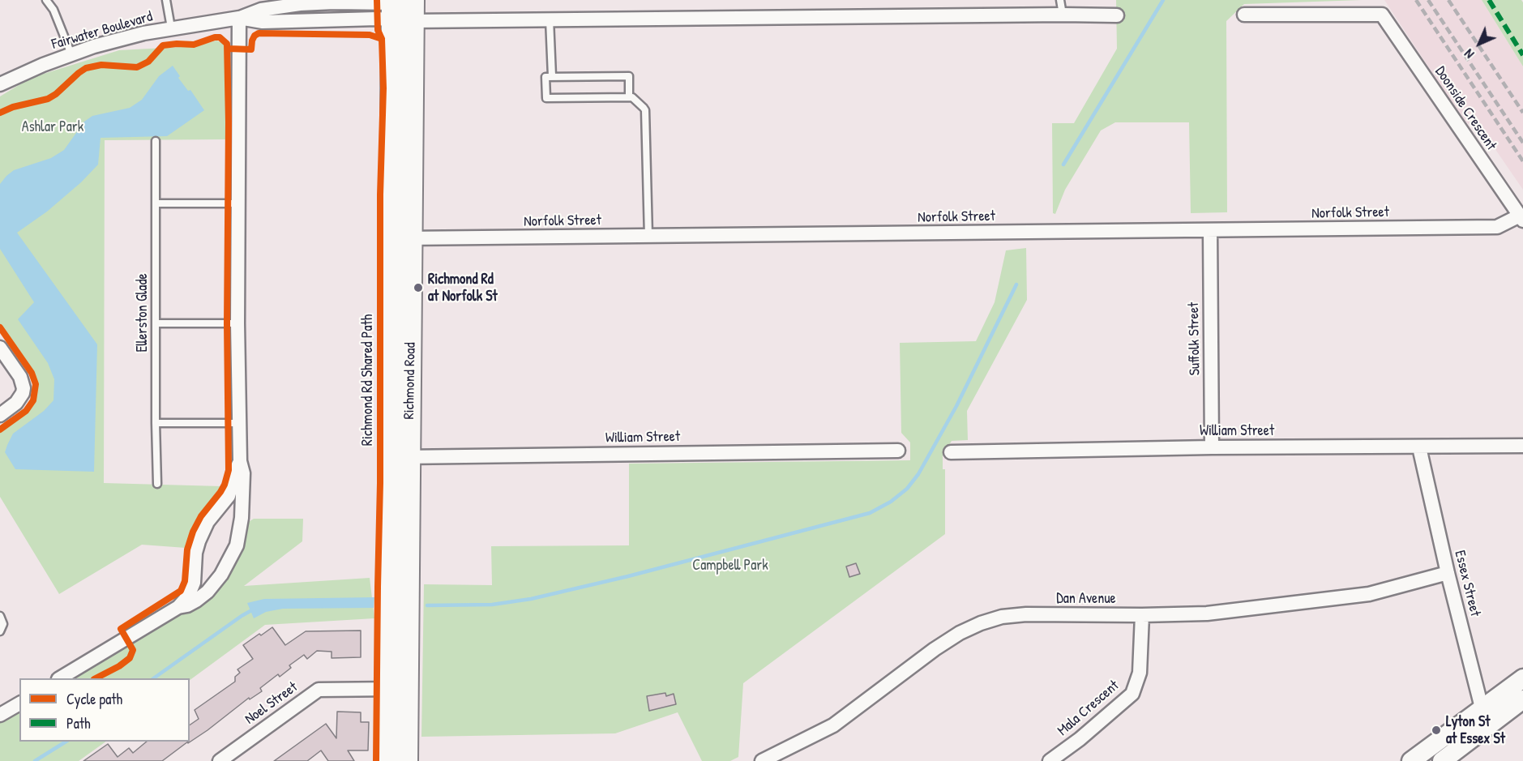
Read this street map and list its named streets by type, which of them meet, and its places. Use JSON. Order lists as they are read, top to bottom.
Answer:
{
  "streets": {
    "main road": ["Richmond Road"],
    "street": [
      "Fairwater Boulevard",
      "Doonside Crescent",
      "Norfolk Street",
      "Suffolk Street",
      "William Street",
      "Essex Street",
      "Dan Avenue",
      "Noel Street",
      "Mala Crescent"
    ],
    "lane": ["Ellerston Glade"],
    "cycle path": ["Richmond Rd Shared Path"]
  },
  "crossings": [
    ["Fairwater Boulevard", "Richmond Road"],
    ["Doonside Crescent", "Norfolk Street"],
    ["Norfolk Street", "Suffolk Street"],
    ["Norfolk Street", "Richmond Road"],
    ["Suffolk Street", "William Street"],
    ["Richmond Road", "William Street"],
    ["Richmond Road", "Noel Street"],
    ["William Street", "Essex Street"],
    ["Essex Street", "Dan Avenue"],
    ["Dan Avenue", "Mala Crescent"]
  ],
  "parks": ["Ashlar Park", "Campbell Park"],
  "places": ["Richmond Rd at Norfolk St", "Lyton St at Essex St"],
  "legend": ["Cycle path", "Path"],
  "north": "bottom left"
}
